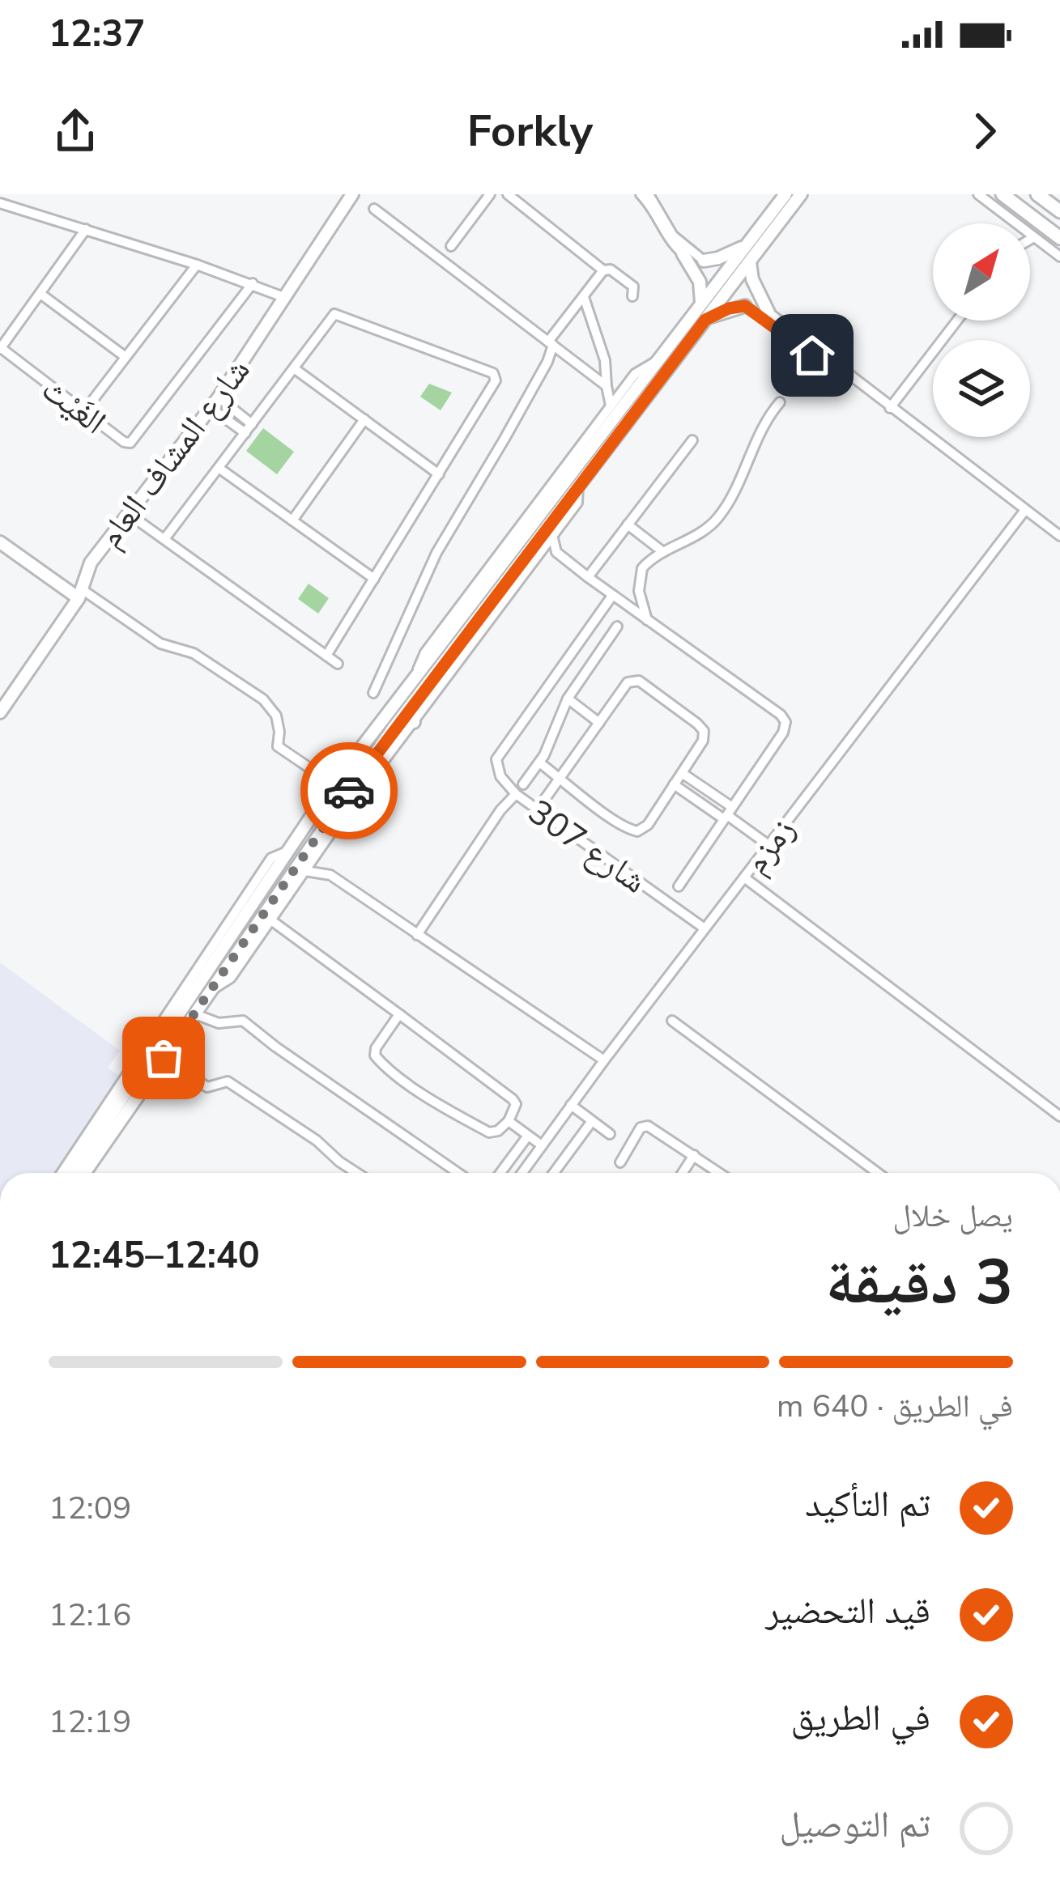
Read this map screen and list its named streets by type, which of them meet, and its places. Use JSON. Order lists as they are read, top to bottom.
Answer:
{
  "streets": {
    "street": [
      "الغَيْث",
      "شارع المشاف العام",
      "زمزم",
      "شارع 307"
    ]
  },
  "crossings": [
    ["زمزم", "شارع 307"]
  ],
  "north": "top right",
  "page": {
    "status": "12:37",
    "header": "Forkly",
    "heading": ["3 دقيقة", "يصل خلال", "12:40–12:45"],
    "bar": "في الطريق · 640 m",
    "list": [
      ["تم التأكيد", "12:09"],
      ["قيد التحضير", "12:16"],
      ["في الطريق", "12:19"],
      "تم التوصيل"
    ]
  }
}
